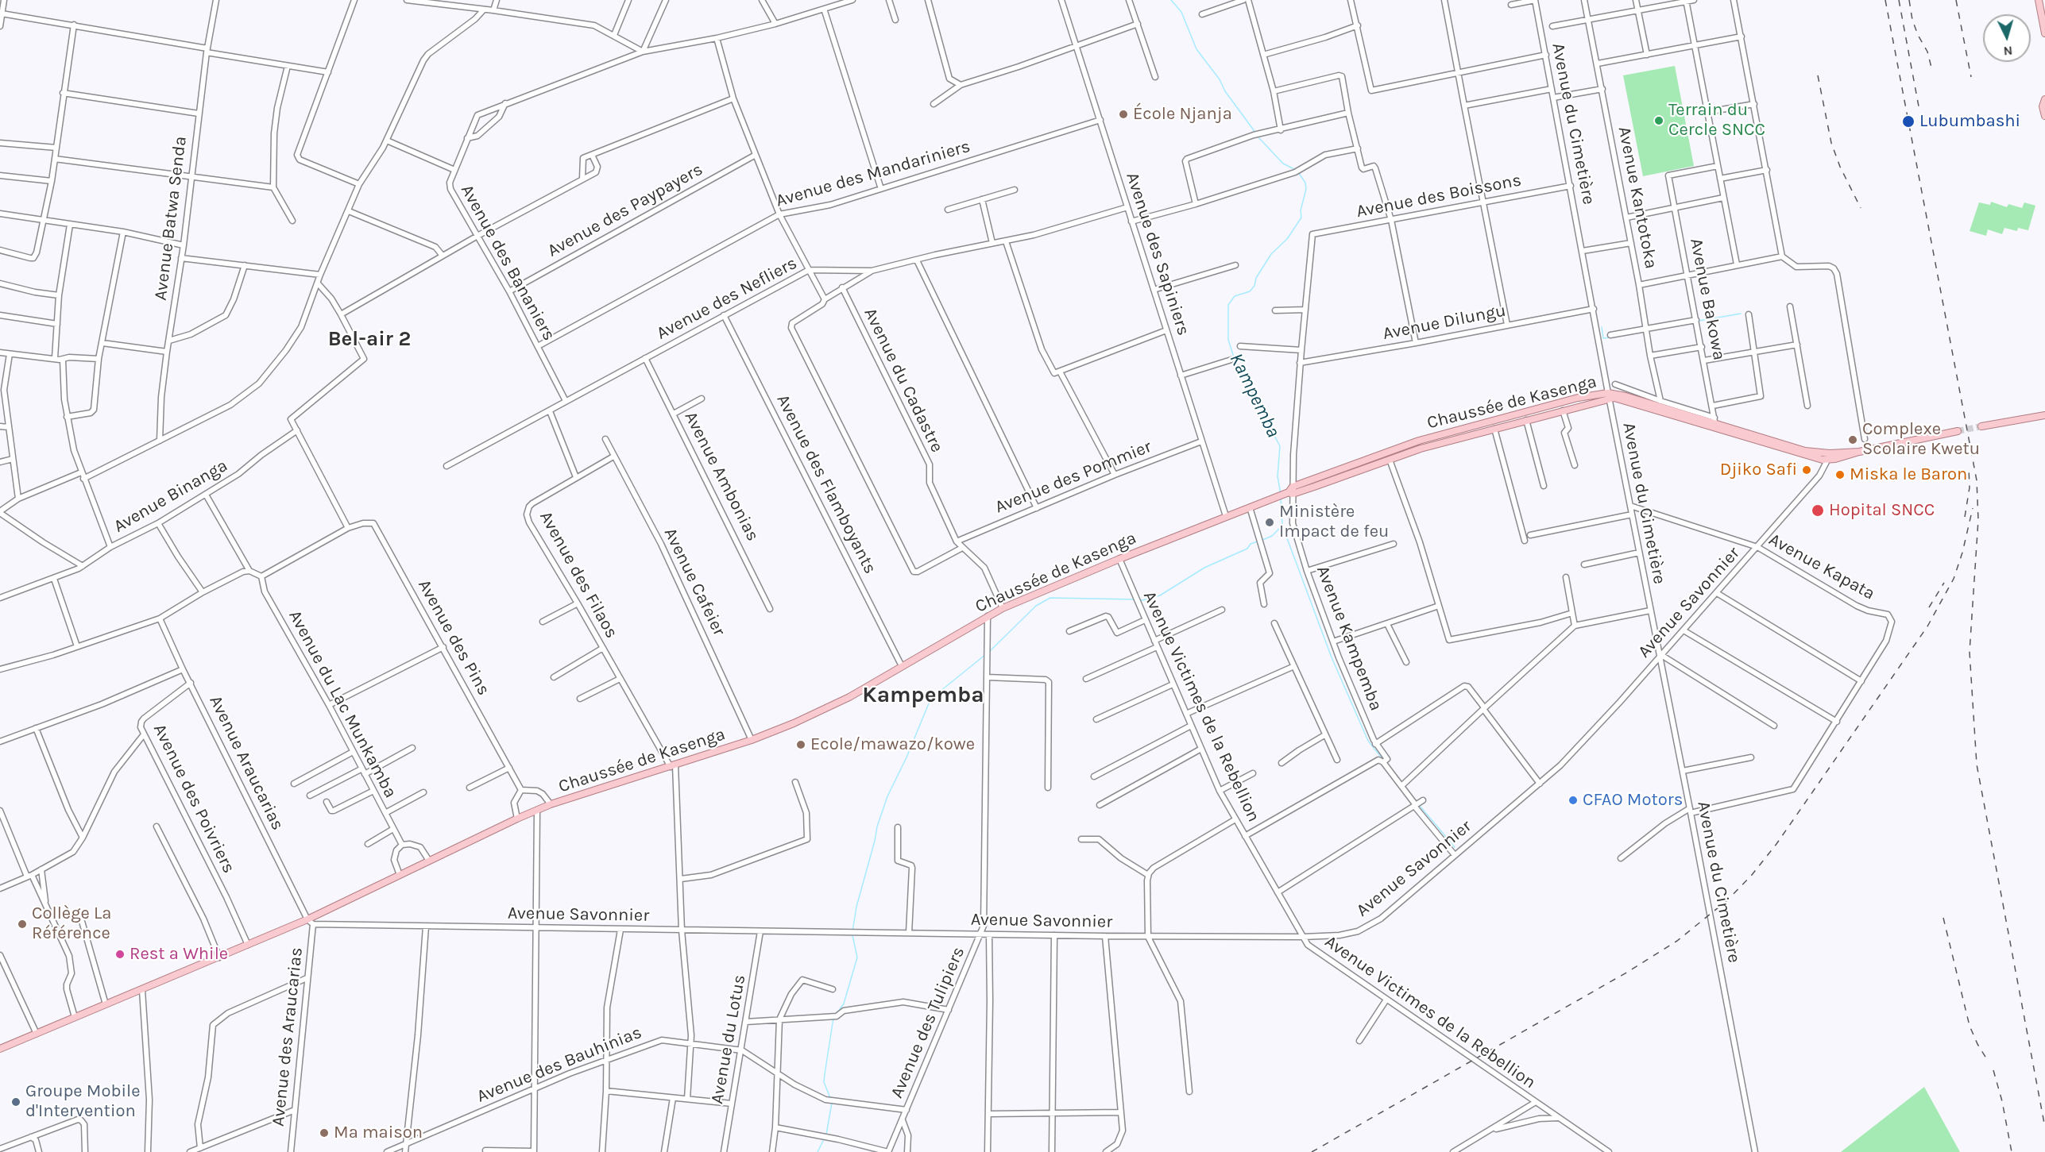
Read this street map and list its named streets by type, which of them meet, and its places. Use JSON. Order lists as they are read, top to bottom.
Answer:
{
  "streets": {
    "main road": ["Chaussée de Kasenga"],
    "street": [
      "Avenue du Cimetière",
      "Avenue des Mandariniers",
      "Avenue des Boissons",
      "Avenue Kantotoka",
      "Avenue des Paypayers",
      "Avenue Batwa Senda",
      "Avenue des Sapiniers",
      "Avenue des Bananiers",
      "Avenue des Nefliers",
      "Avenue Bakowa",
      "Avenue Dilungu",
      "Avenue du Cadastre",
      "Avenue Ambonias",
      "Avenue des Pommier",
      "Avenue des Flamboyants",
      "Avenue Binanga",
      "Avenue Kapata",
      "Avenue des Filaos",
      "Avenue Cafeier",
      "Avenue Savonnier",
      "Avenue des Pins",
      "Avenue Kampemba",
      "Avenue du Lac Munkamba",
      "Avenue Victimes de la Rebellion",
      "Avenue Araucarias",
      "Avenue des Poivriers",
      "Avenue des Tulipiers",
      "Avenue des Araucarias",
      "Avenue du Lotus",
      "Avenue des Bauhinias"
    ]
  },
  "crossings": [
    ["Avenue du Cimetière", "Avenue des Boissons"],
    ["Avenue du Cimetière", "Avenue Dilungu"],
    ["Avenue du Cimetière", "Chaussée de Kasenga"],
    ["Avenue du Cimetière", "Avenue Kapata"],
    ["Avenue du Cimetière", "Avenue Savonnier"],
    ["Avenue des Mandariniers", "Avenue des Sapiniers"],
    ["Avenue des Mandariniers", "Avenue des Bananiers"],
    ["Avenue des Boissons", "Avenue Kampemba"],
    ["Avenue des Paypayers", "Avenue des Bananiers"],
    ["Avenue des Sapiniers", "Avenue des Nefliers"],
    ["Avenue des Sapiniers", "Chaussée de Kasenga"],
    ["Avenue des Sapiniers", "Avenue des Pommier"],
    ["Avenue des Bananiers", "Avenue des Nefliers"],
    ["Avenue des Nefliers", "Avenue Ambonias"],
    ["Avenue des Nefliers", "Avenue des Flamboyants"],
    ["Avenue Bakowa", "Chaussée de Kasenga"],
    ["Avenue Dilungu", "Avenue Kampemba"],
    ["Avenue du Cadastre", "Chaussée de Kasenga"],
    ["Avenue du Cadastre", "Avenue des Pommier"],
    ["Chaussée de Kasenga", "Avenue des Flamboyants"],
    ["Chaussée de Kasenga", "Avenue des Filaos"],
    ["Chaussée de Kasenga", "Avenue Cafeier"],
    ["Chaussée de Kasenga", "Avenue Savonnier"],
    ["Chaussée de Kasenga", "Avenue Kampemba"],
    ["Chaussée de Kasenga", "Avenue Victimes de la Rebellion"],
    ["Chaussée de Kasenga", "Avenue Araucarias"],
    ["Chaussée de Kasenga", "Avenue des Poivriers"],
    ["Chaussée de Kasenga", "Avenue des Tulipiers"],
    ["Avenue Kapata", "Avenue Savonnier"],
    ["Avenue Savonnier", "Avenue Kampemba"],
    ["Avenue Savonnier", "Avenue Victimes de la Rebellion"],
    ["Avenue Savonnier", "Avenue des Tulipiers"],
    ["Avenue Savonnier", "Avenue des Araucarias"],
    ["Avenue Savonnier", "Avenue du Lotus"],
    ["Avenue Araucarias", "Avenue des Poivriers"],
    ["Avenue des Tulipiers", "Avenue des Bauhinias"],
    ["Avenue du Lotus", "Avenue des Bauhinias"]
  ],
  "districts": ["Bel-air 2", "Kampemba"],
  "water": ["Kampemba"],
  "places": [
    "École Njanja",
    "Terrain du Cercle SNCC",
    "Lubumbashi",
    "Complexe Scolaire Kwetu",
    "Djiko Safi",
    "Miska le Baron",
    "Hopital SNCC",
    "Ministère Impact de feu",
    "Ecole/mawazo/kowe",
    "CFAO Motors",
    "Collège La Référence",
    "Rest a While",
    "Groupe Mobile d'Intervention",
    "Ma maison"
  ],
  "north": "bottom"
}
